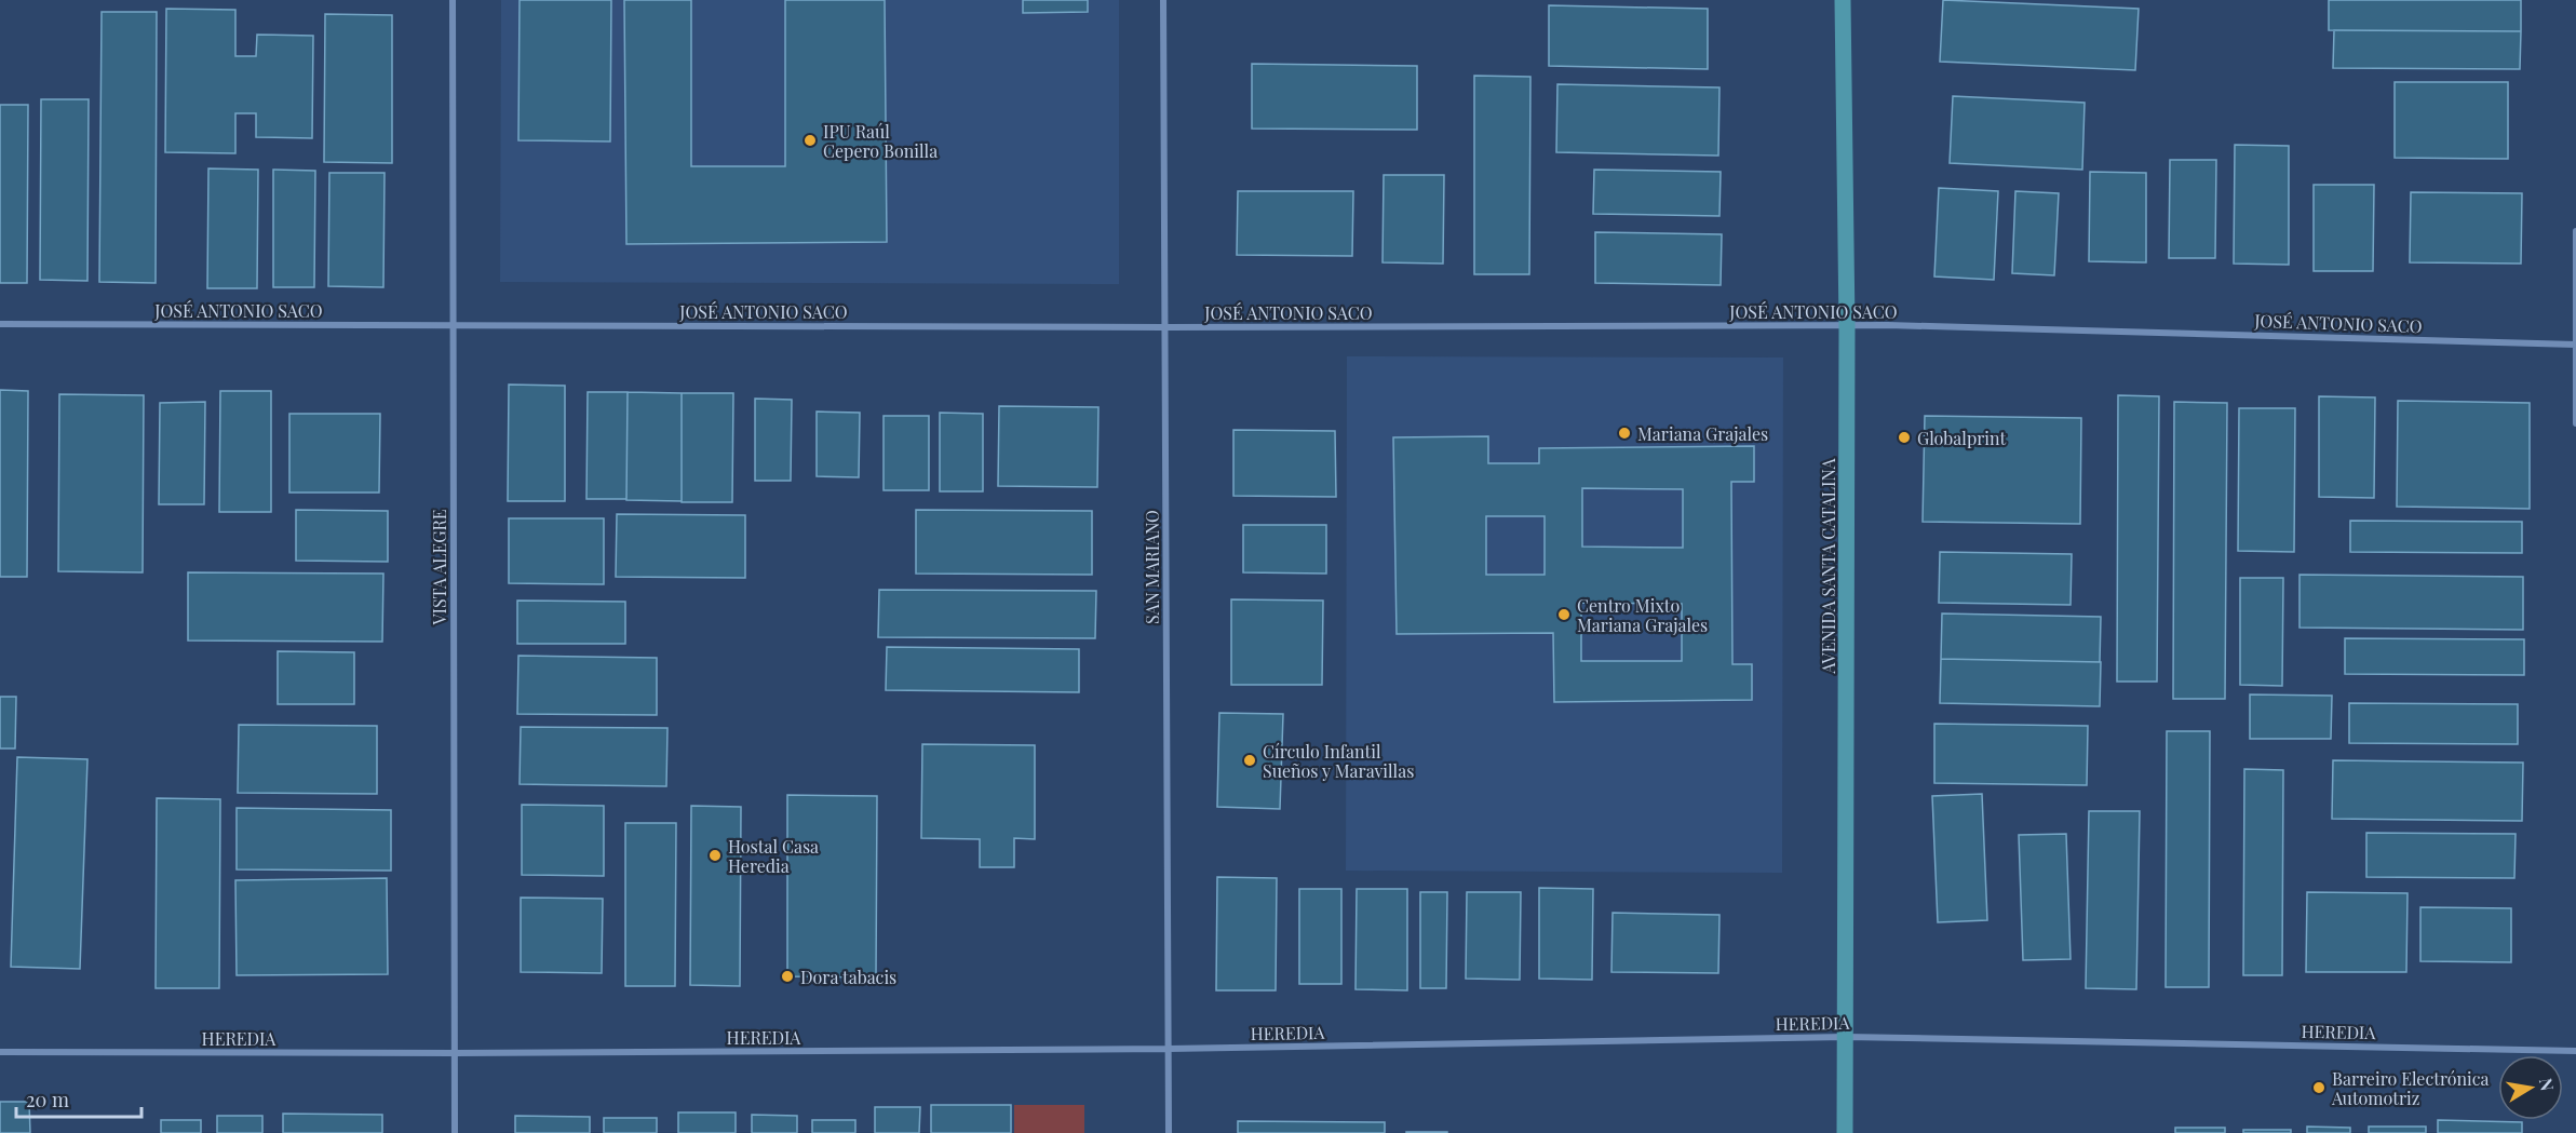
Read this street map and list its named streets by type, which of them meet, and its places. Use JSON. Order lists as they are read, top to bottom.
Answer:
{
  "streets": {
    "main road": ["AVENIDA SANTA CATALINA"],
    "street": [
      "JOSÉ ANTONIO SACO",
      "VISTA ALEGRE",
      "SAN MARIANO",
      "HEREDIA"
    ]
  },
  "crossings": [
    ["JOSÉ ANTONIO SACO", "AVENIDA SANTA CATALINA"],
    ["JOSÉ ANTONIO SACO", "VISTA ALEGRE"],
    ["JOSÉ ANTONIO SACO", "SAN MARIANO"],
    ["AVENIDA SANTA CATALINA", "HEREDIA"],
    ["VISTA ALEGRE", "HEREDIA"],
    ["SAN MARIANO", "HEREDIA"]
  ],
  "places": [
    "IPU Raúl Cepero Bonilla",
    "Mariana Grajales",
    "Globalprint",
    "Centro Mixto Mariana Grajales",
    "Círculo Infantil Sueños y Maravillas",
    "Hostal Casa Heredia",
    "Dora tabacis",
    "Barreiro Electrónica Automotriz"
  ],
  "scale_bar": "20 m",
  "north": "right"
}
